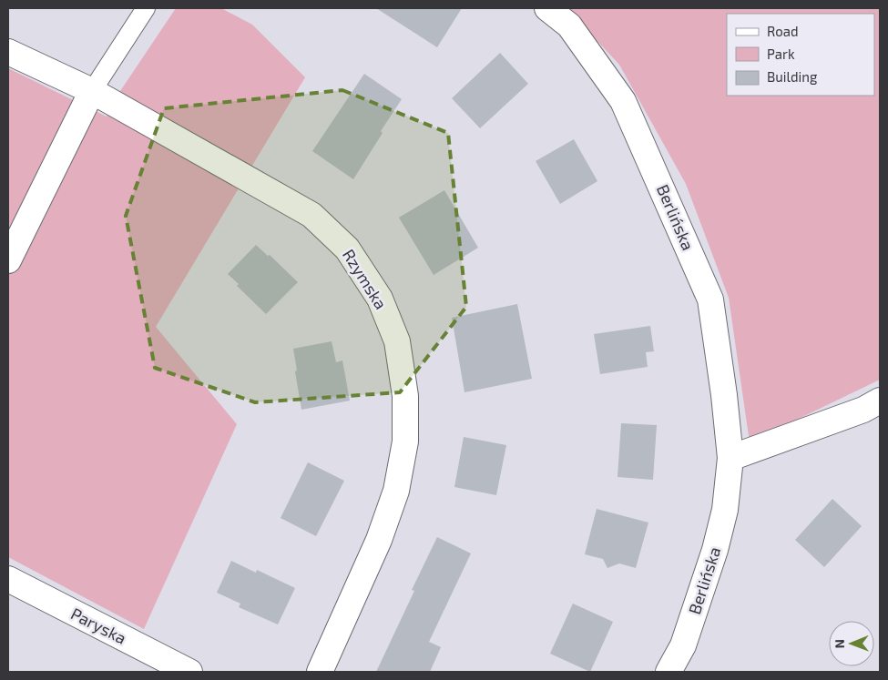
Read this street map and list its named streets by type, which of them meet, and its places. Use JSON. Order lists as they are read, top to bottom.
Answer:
{
  "streets": {
    "street": ["Berlińska", "Rzymska", "Paryska"]
  },
  "legend": ["Road", "Park", "Building"],
  "north": "left"
}
